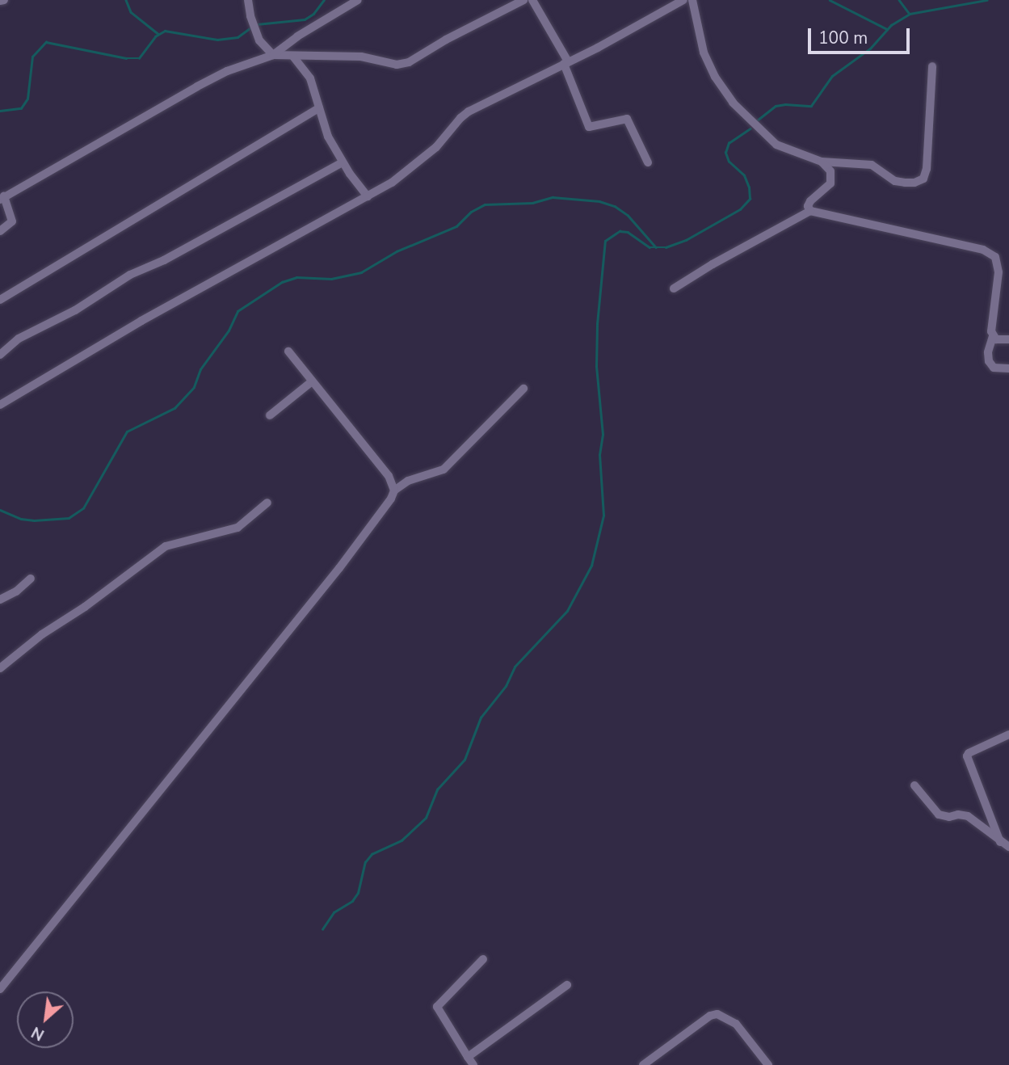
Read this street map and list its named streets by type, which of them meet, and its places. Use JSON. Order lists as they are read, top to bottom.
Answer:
{
  "scale_bar": "100 m",
  "north": "bottom left"
}
